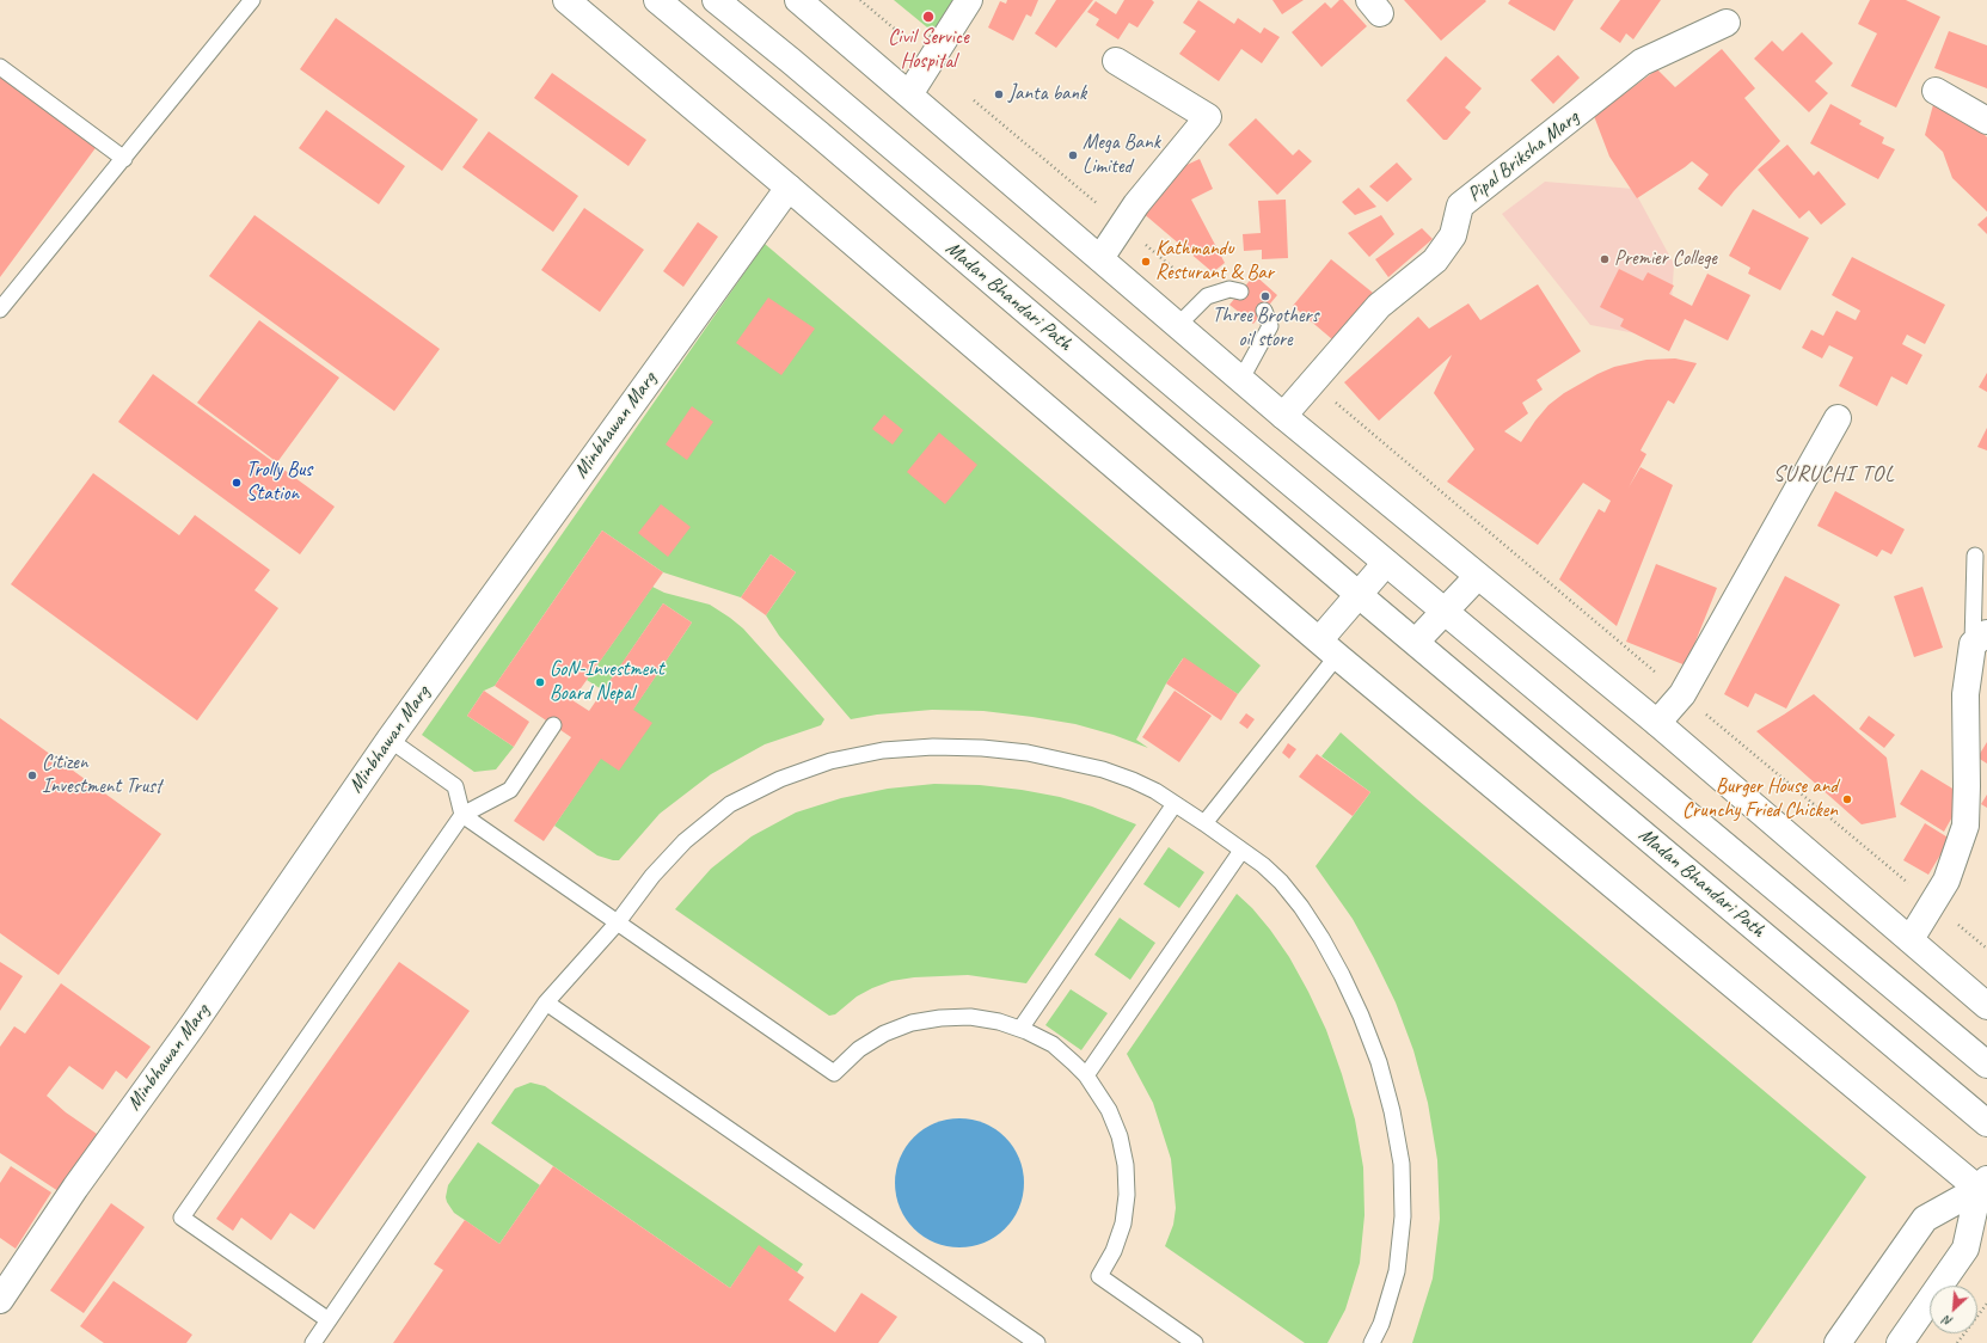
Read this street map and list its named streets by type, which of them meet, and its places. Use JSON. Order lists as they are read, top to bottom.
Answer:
{
  "streets": {
    "main road": ["Pipal Briksha Marg", "Madan Bhandari Path", "Minbhawan Marg"]
  },
  "districts": ["SURUCHI TOL"],
  "places": [
    "Civil Service Hospital",
    "Janta bank",
    "Mega Bank Limited",
    "Premier College",
    "Kathmandu Resturant & Bar",
    "Three Brothers oil store",
    "Trolly Bus Station",
    "GoN-Investment Board Nepal",
    "Citizen Investment Trust",
    "Burger House and Crunchy Fried Chicken"
  ],
  "north": "bottom left"
}
